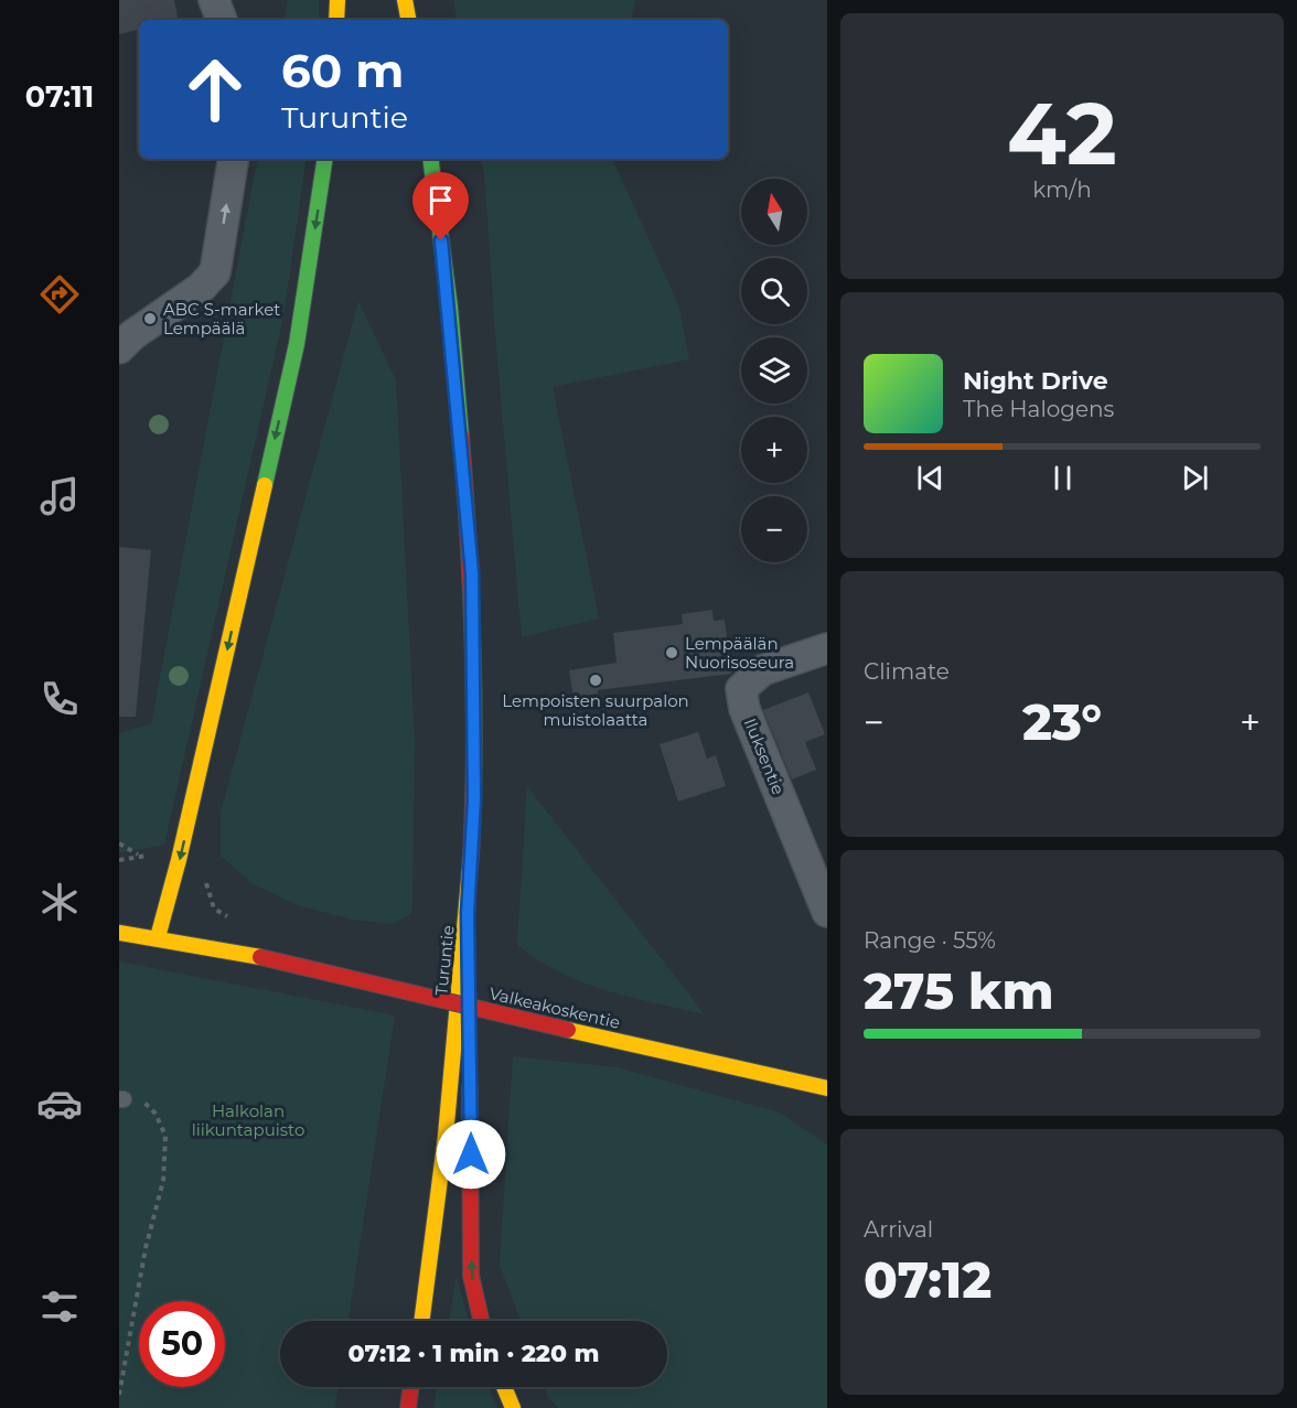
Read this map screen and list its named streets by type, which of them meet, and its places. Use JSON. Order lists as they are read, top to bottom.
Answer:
{
  "streets": {
    "main road": ["Turuntie", "Valkeakoskentie"],
    "street": ["Iluksentie"]
  },
  "parks": ["Halkolan liikuntapuisto"],
  "places": ["ABC S-market Lempäälä", "Lempäälän Nuorisoseura", "Lempoisten suurpalon muistolaatta"],
  "north": "top",
  "page": {
    "tabs": "07:11",
    "tile": [
      ["42", "km/h"],
      "Climate",
      ["Range · 55%", "275 km"],
      ["Arrival", "07:12"]
    ],
    "turn": ["60 m", "Turuntie"],
    "map_buttons": ["+", "−"],
    "song": ["Night Drive", "The Halogens"],
    "heat": ["−", "23°", "+"],
    "limit": "50",
    "trip": "07:12 · 1 min · 220 m"
  }
}
